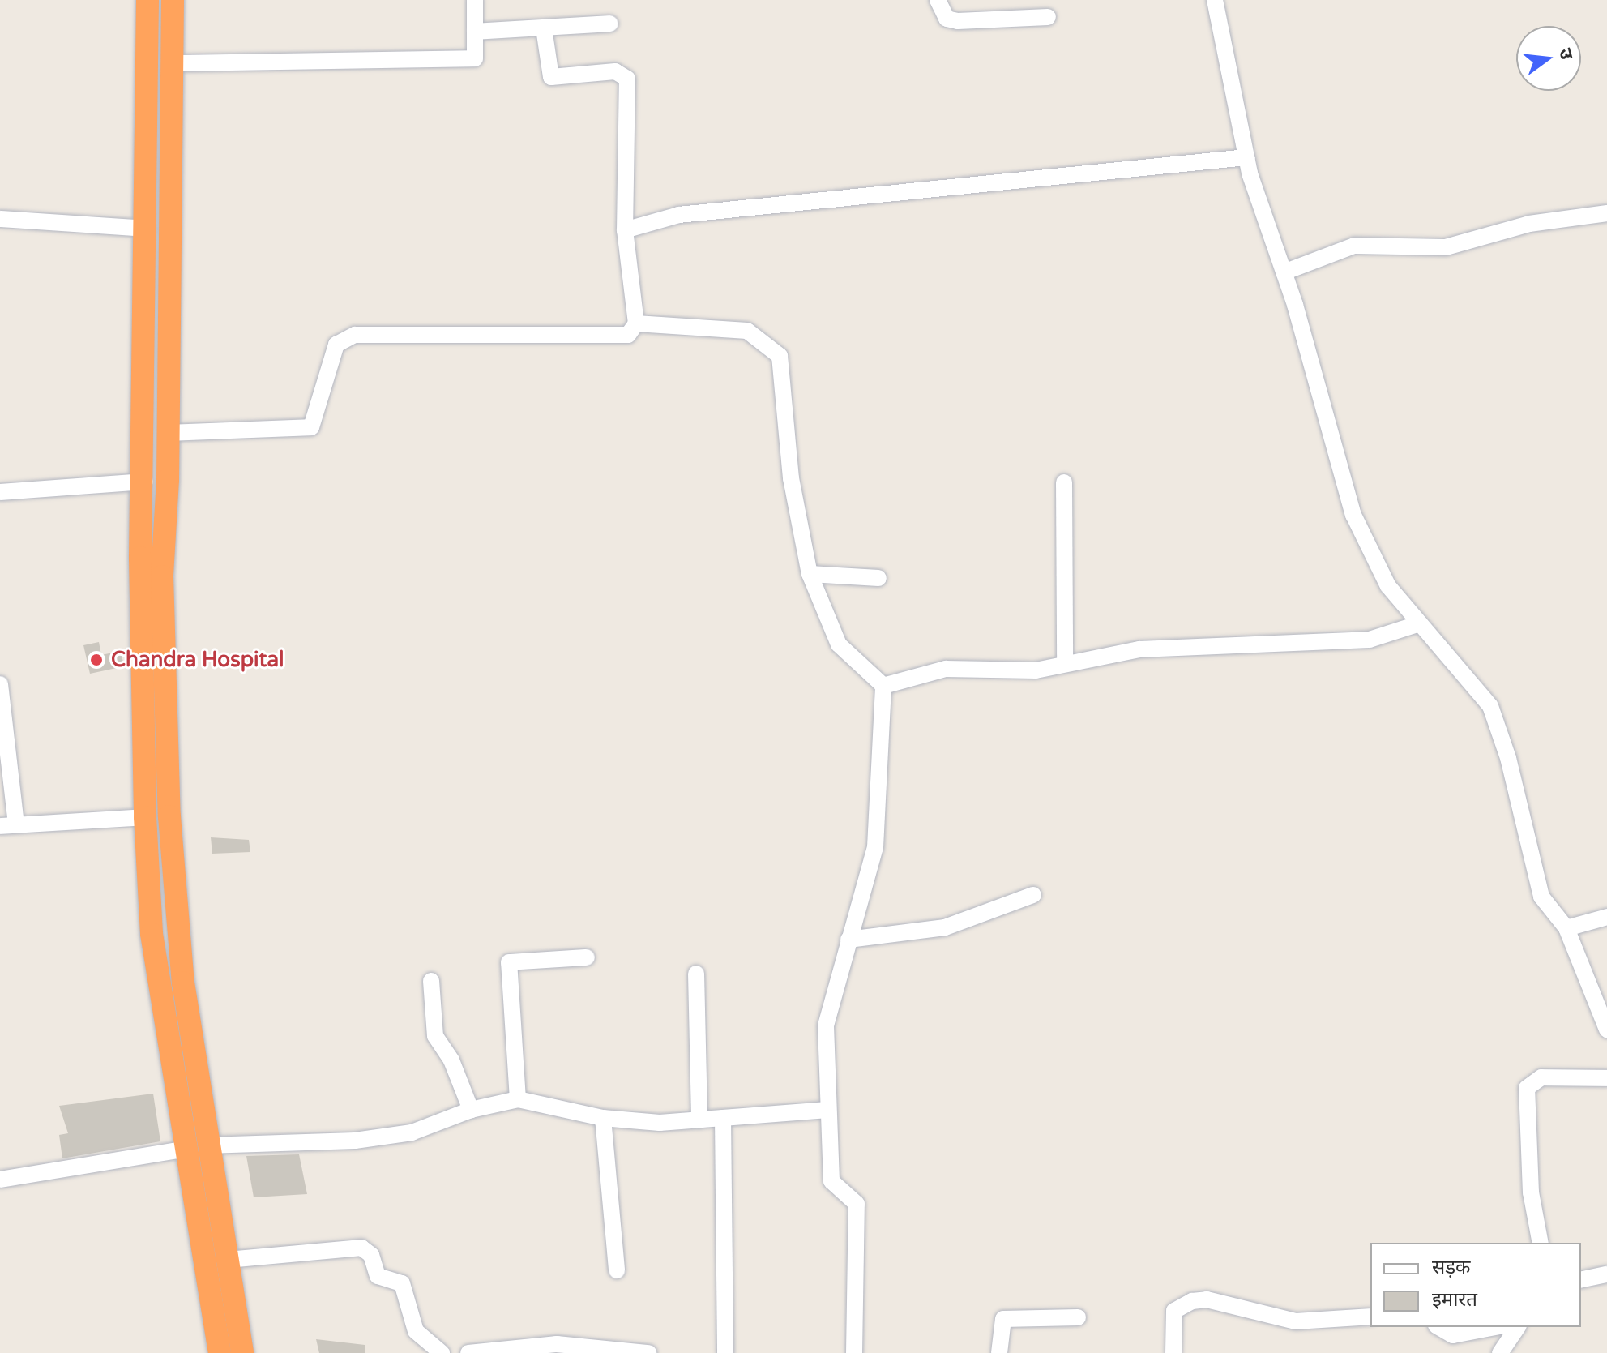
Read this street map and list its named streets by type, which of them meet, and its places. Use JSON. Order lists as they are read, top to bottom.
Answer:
{
  "places": ["Chandra Hospital"],
  "legend": ["सड़क", "इमारत"],
  "north": "right"
}
